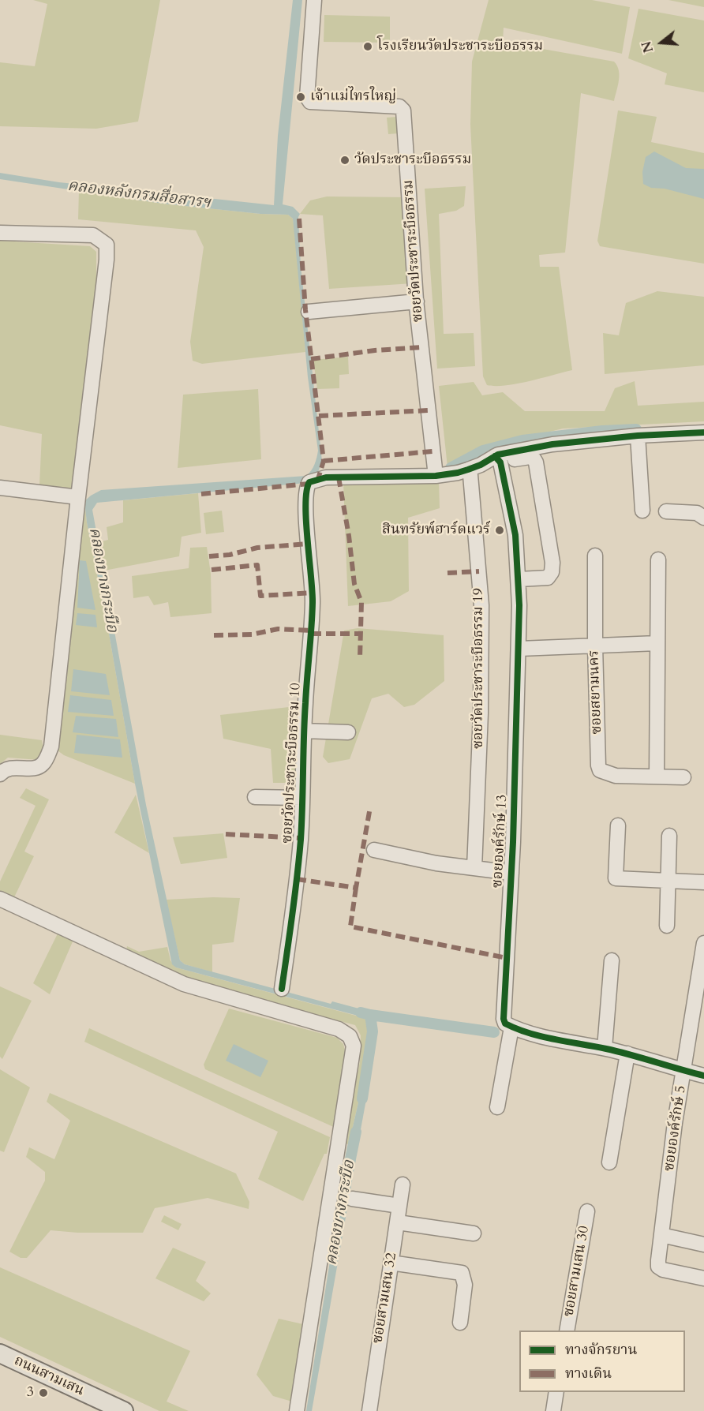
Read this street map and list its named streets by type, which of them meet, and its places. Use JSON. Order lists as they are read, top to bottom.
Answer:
{
  "streets": {
    "main road": ["ถนนสามเสน"],
    "street": [
      "ซอยวัดประชาระบือธรรม",
      "ซอยวัดประชาระบือธรรม 19",
      "ซอยสยามนคร",
      "ซอยวัดประชาระบือธรรม 10",
      "ซอยองค์รักษ์ 13",
      "ซอยองค์รักษ์ 5",
      "ซอยสามเสน 30",
      "ซอยสามเสน 32"
    ]
  },
  "crossings": [
    ["ซอยวัดประชาระบือธรรม", "ซอยวัดประชาระบือธรรม 10"]
  ],
  "water": ["คลองหลังกรมสื่อสารฯ", "คลองบางกระบือ"],
  "places": [
    "โรงเรียนวัดประชาระบือธรรม",
    "เจ้าแม่ไทรใหญ่",
    "วัดประชาระบือธรรม",
    "สินทรัยพ์ฮาร์ดแวร์",
    "3"
  ],
  "legend": ["ทางจักรยาน", "ทางเดิน"],
  "north": "left"
}
